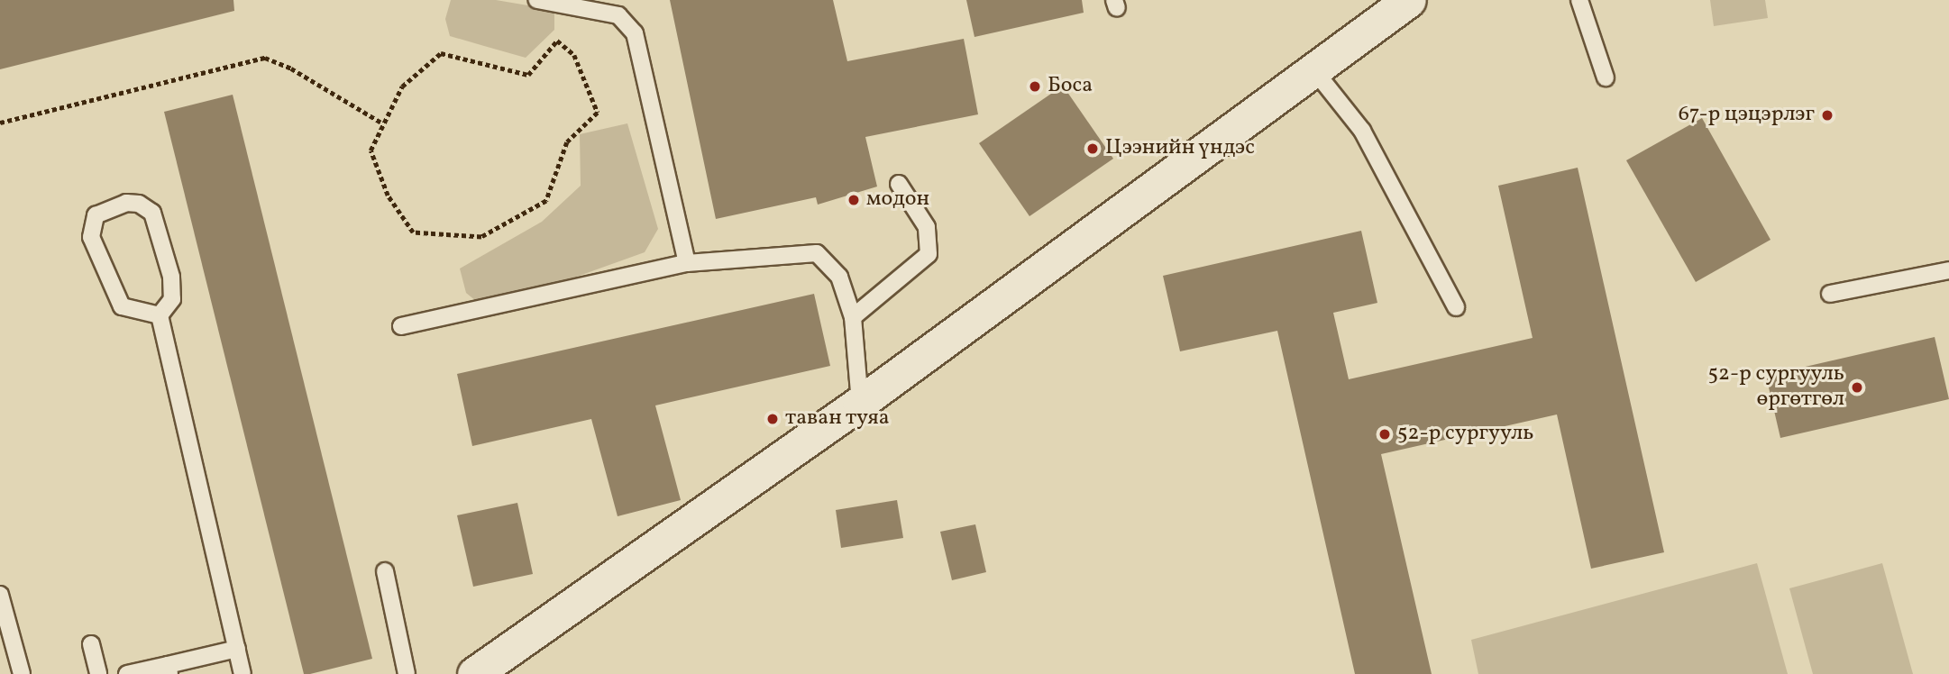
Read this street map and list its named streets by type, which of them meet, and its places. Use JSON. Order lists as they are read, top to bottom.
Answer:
{
  "places": [
    "Боса",
    "67-р цэцэрлэг",
    "Цээнийн үндэс",
    "модон",
    "52-р сургууль өргөтгөл",
    "таван туяа",
    "52-р сургууль"
  ]
}
